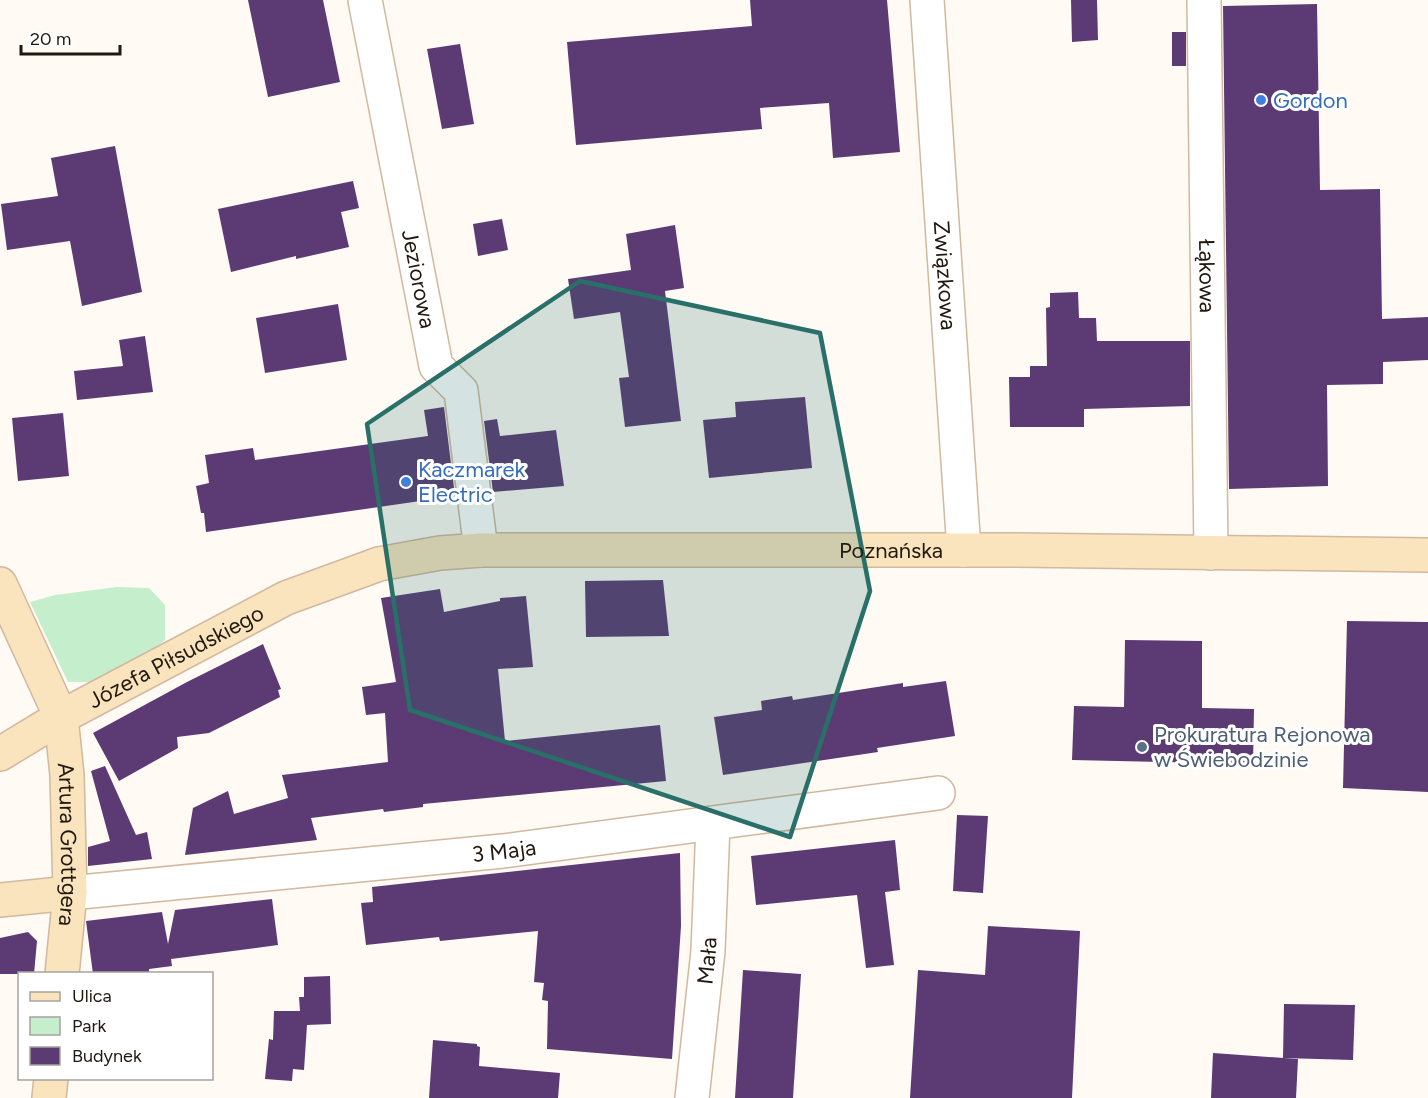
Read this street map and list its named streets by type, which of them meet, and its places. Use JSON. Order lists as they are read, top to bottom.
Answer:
{
  "streets": {
    "street": [
      "Związkowa",
      "Łąkowa",
      "Jeziorowa",
      "Poznańska",
      "Józefa Piłsudskiego",
      "Artura Grottgera",
      "3 Maja",
      "Mała"
    ]
  },
  "crossings": [
    ["Związkowa", "Poznańska"],
    ["Łąkowa", "Poznańska"],
    ["Jeziorowa", "Poznańska"],
    ["Poznańska", "Józefa Piłsudskiego"],
    ["Józefa Piłsudskiego", "Artura Grottgera"],
    ["Artura Grottgera", "3 Maja"],
    ["3 Maja", "Mała"]
  ],
  "places": ["Gordon", "Kaczmarek Electric", "Prokuratura Rejonowa w Świebodzinie"],
  "legend": ["Ulica", "Park", "Budynek"],
  "scale_bar": "20 m"
}
